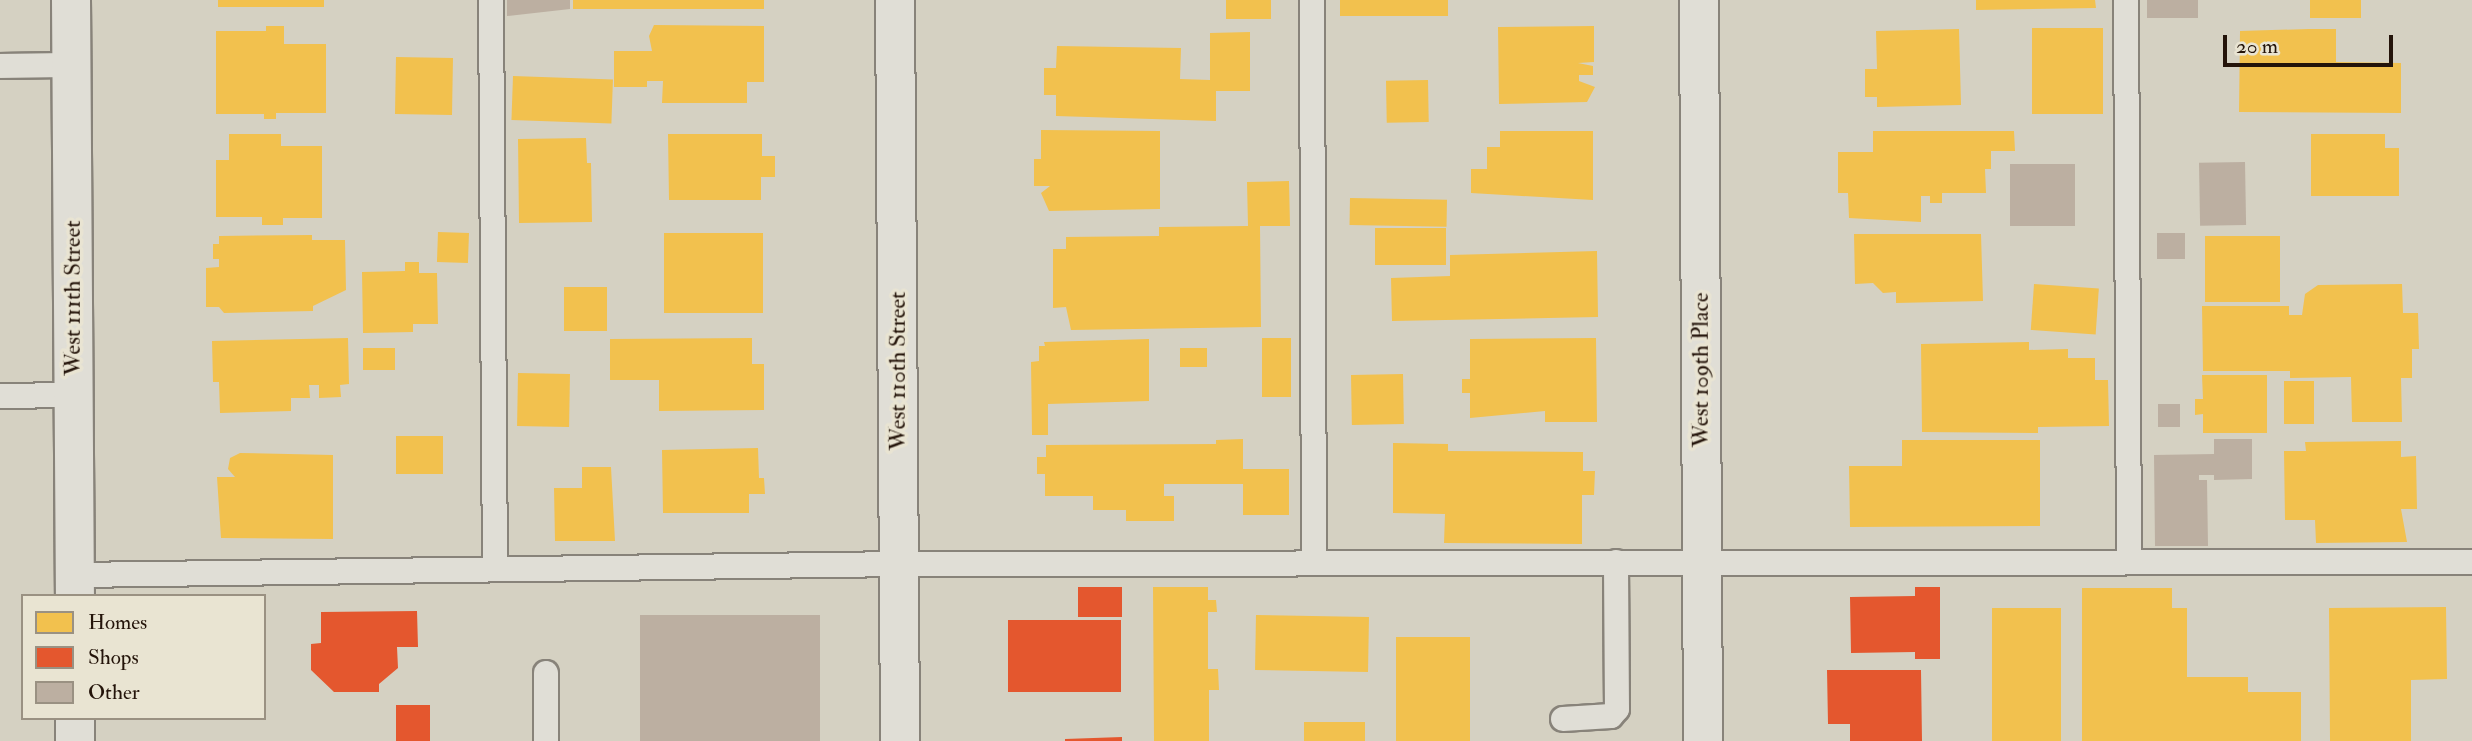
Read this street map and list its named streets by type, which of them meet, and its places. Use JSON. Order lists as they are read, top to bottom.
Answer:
{
  "streets": {
    "street": ["West 111th Street", "West 109th Place", "West 110th Street"]
  },
  "legend": ["Homes", "Shops", "Other"],
  "scale_bar": "20 m"
}
